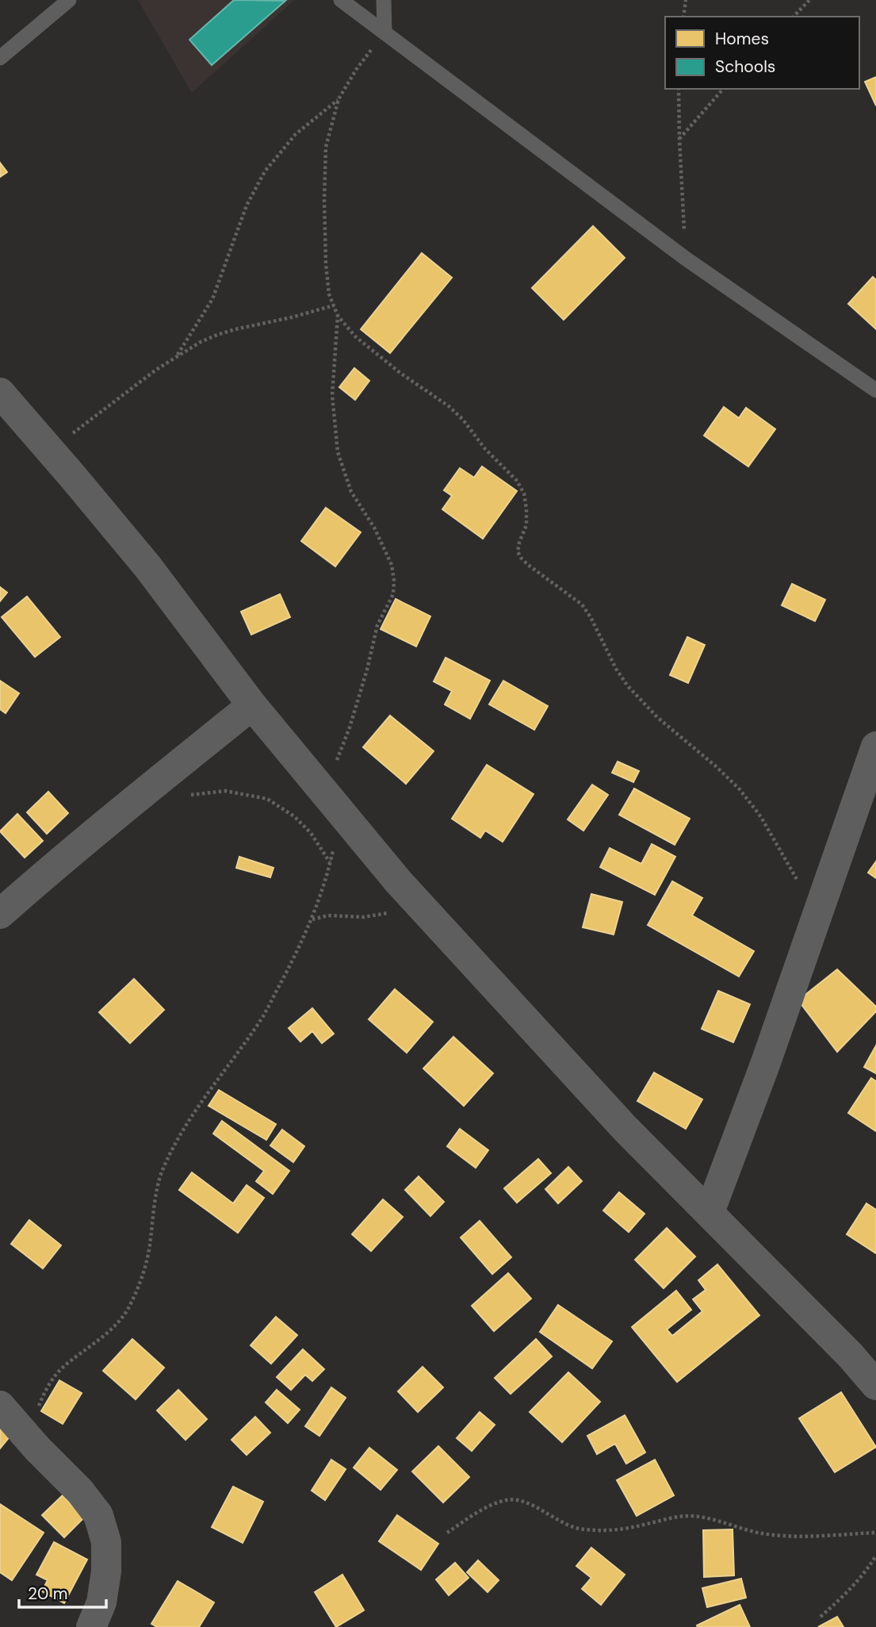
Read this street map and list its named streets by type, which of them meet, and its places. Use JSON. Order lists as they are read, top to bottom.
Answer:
{
  "legend": ["Homes", "Schools"],
  "scale_bar": "20 m"
}
